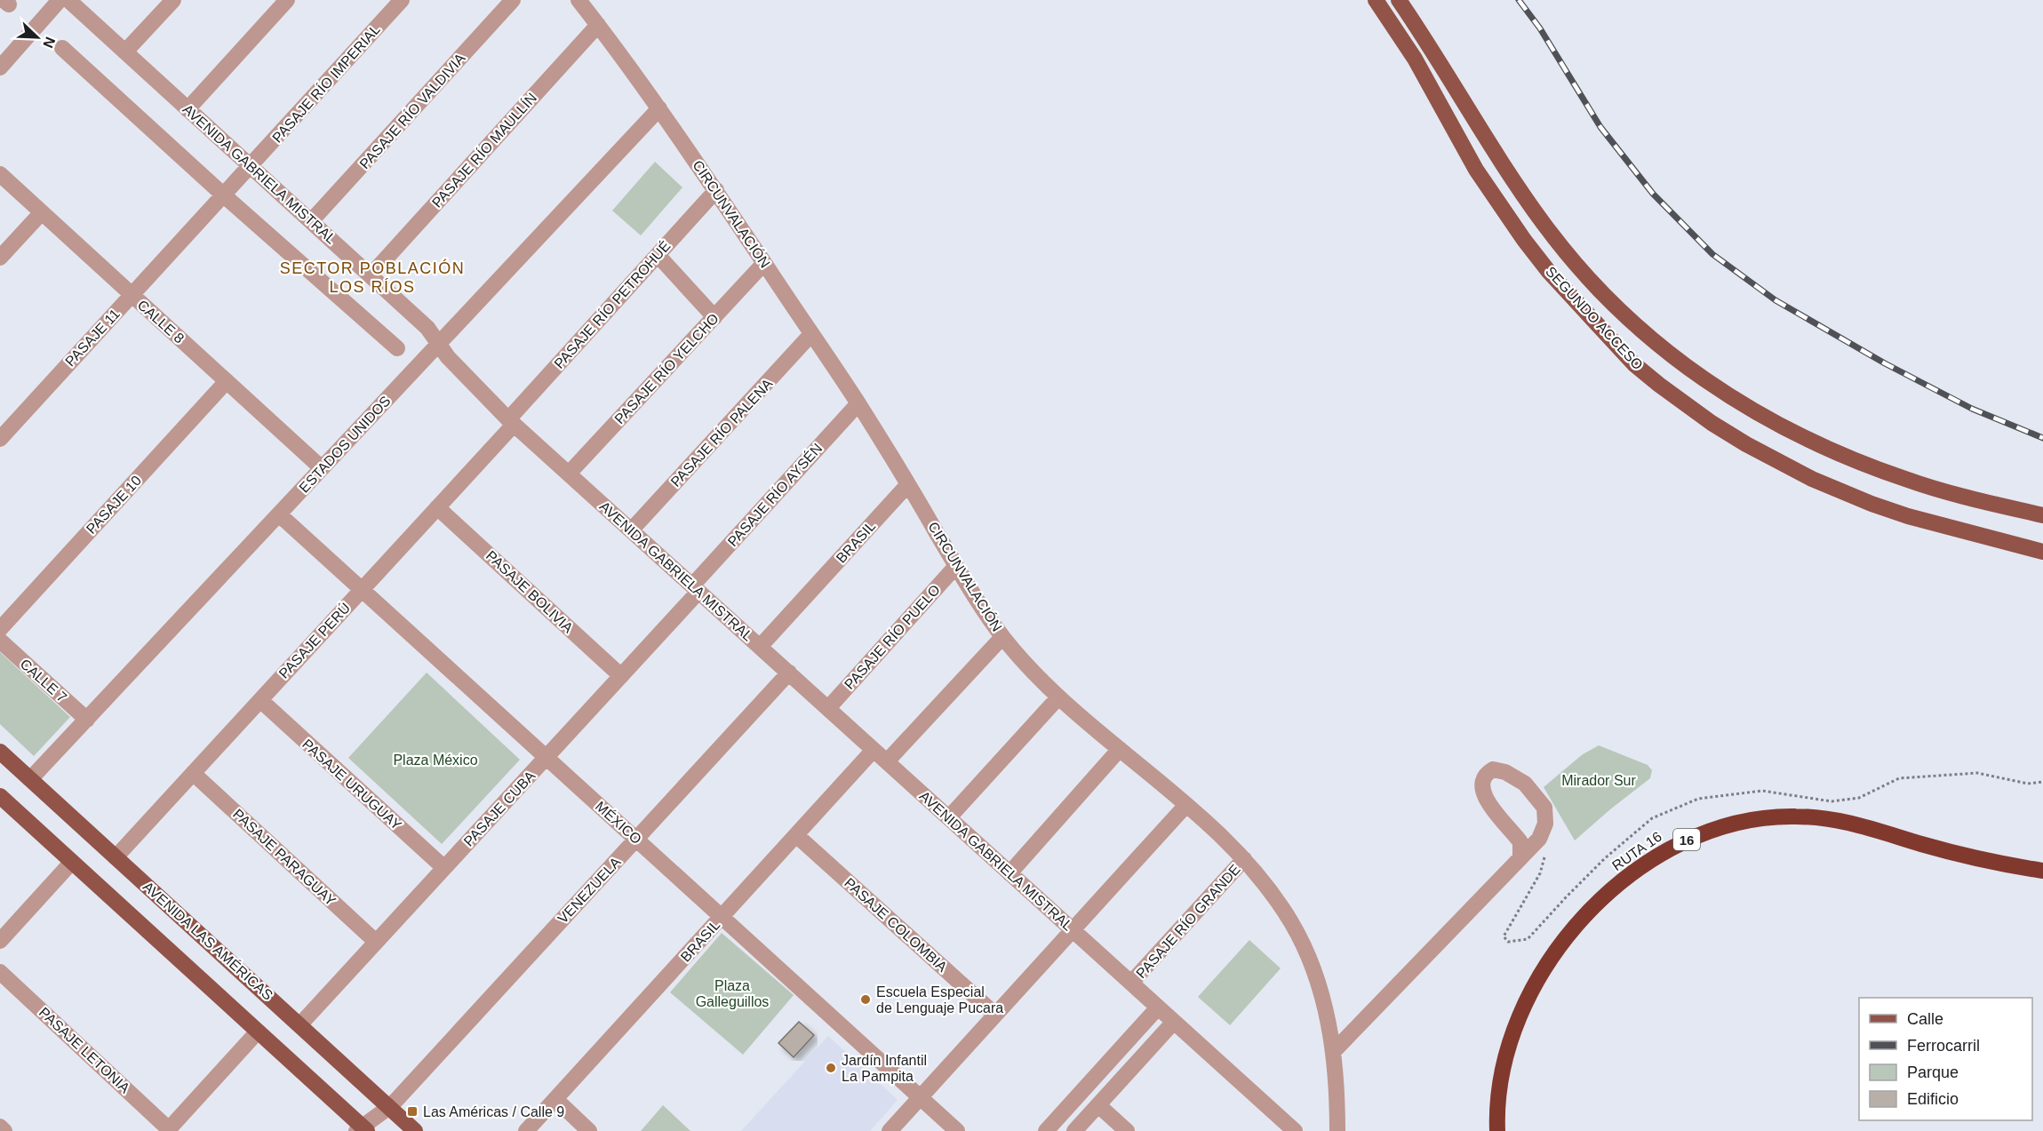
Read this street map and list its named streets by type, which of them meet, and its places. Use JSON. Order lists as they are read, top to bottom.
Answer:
{
  "streets": {
    "highway": ["16", "RUTA 16"],
    "main road": ["SEGUNDO ACCESO", "AVENIDA LAS AMÉRICAS"],
    "street": [
      "PASAJE RÍO IMPERIAL",
      "PASAJE RÍO VALDIVIA",
      "PASAJE RÍO MAULLÍN",
      "AVENIDA GABRIELA MISTRAL",
      "CIRCUNVALACIÓN",
      "PASAJE RÍO PETROHUÉ",
      "CALLE 8",
      "PASAJE 11",
      "PASAJE RÍO YELCHO",
      "PASAJE RÍO PALENA",
      "ESTADOS UNIDOS",
      "PASAJE RÍO AYSÉN",
      "PASAJE 10",
      "BRASIL",
      "PASAJE BOLIVIA",
      "PASAJE RÍO PUELO",
      "PASAJE PERÚ",
      "CALLE 7",
      "PASAJE URUGUAY",
      "PASAJE CUBA",
      "MÉXICO",
      "PASAJE PARAGUAY",
      "VENEZUELA",
      "PASAJE RÍO GRANDE",
      "PASAJE COLOMBIA",
      "PASAJE LETONIA"
    ]
  },
  "crossings": [
    ["PASAJE RÍO IMPERIAL", "AVENIDA GABRIELA MISTRAL"],
    ["PASAJE RÍO IMPERIAL", "PASAJE 11"],
    ["PASAJE RÍO VALDIVIA", "AVENIDA GABRIELA MISTRAL"],
    ["PASAJE RÍO MAULLÍN", "AVENIDA GABRIELA MISTRAL"],
    ["PASAJE RÍO MAULLÍN", "CIRCUNVALACIÓN"],
    ["AVENIDA GABRIELA MISTRAL", "PASAJE RÍO PETROHUÉ"],
    ["AVENIDA GABRIELA MISTRAL", "PASAJE 11"],
    ["AVENIDA GABRIELA MISTRAL", "PASAJE RÍO YELCHO"],
    ["AVENIDA GABRIELA MISTRAL", "PASAJE RÍO PALENA"],
    ["AVENIDA GABRIELA MISTRAL", "ESTADOS UNIDOS"],
    ["AVENIDA GABRIELA MISTRAL", "PASAJE RÍO AYSÉN"],
    ["AVENIDA GABRIELA MISTRAL", "BRASIL"],
    ["AVENIDA GABRIELA MISTRAL", "PASAJE RÍO PUELO"],
    ["AVENIDA GABRIELA MISTRAL", "PASAJE PERÚ"],
    ["AVENIDA GABRIELA MISTRAL", "PASAJE CUBA"],
    ["AVENIDA GABRIELA MISTRAL", "VENEZUELA"],
    ["AVENIDA GABRIELA MISTRAL", "PASAJE RÍO GRANDE"],
    ["CIRCUNVALACIÓN", "PASAJE RÍO PETROHUÉ"],
    ["CIRCUNVALACIÓN", "PASAJE RÍO YELCHO"],
    ["CIRCUNVALACIÓN", "PASAJE RÍO PALENA"],
    ["CIRCUNVALACIÓN", "ESTADOS UNIDOS"],
    ["CIRCUNVALACIÓN", "PASAJE RÍO AYSÉN"],
    ["CIRCUNVALACIÓN", "BRASIL"],
    ["CIRCUNVALACIÓN", "PASAJE RÍO PUELO"],
    ["CIRCUNVALACIÓN", "PASAJE RÍO GRANDE"],
    ["PASAJE RÍO PETROHUÉ", "PASAJE PERÚ"],
    ["CALLE 8", "PASAJE 11"],
    ["CALLE 8", "ESTADOS UNIDOS"],
    ["CALLE 8", "PASAJE 10"],
    ["ESTADOS UNIDOS", "CALLE 7"],
    ["ESTADOS UNIDOS", "MÉXICO"],
    ["ESTADOS UNIDOS", "AVENIDA LAS AMÉRICAS"],
    ["PASAJE RÍO AYSÉN", "PASAJE CUBA"],
    ["BRASIL", "MÉXICO"],
    ["BRASIL", "PASAJE COLOMBIA"],
    ["PASAJE BOLIVIA", "PASAJE PERÚ"],
    ["PASAJE BOLIVIA", "PASAJE CUBA"],
    ["PASAJE PERÚ", "PASAJE URUGUAY"],
    ["PASAJE PERÚ", "MÉXICO"],
    ["PASAJE PERÚ", "PASAJE PARAGUAY"],
    ["PASAJE PERÚ", "AVENIDA LAS AMÉRICAS"],
    ["PASAJE URUGUAY", "PASAJE CUBA"],
    ["PASAJE CUBA", "MÉXICO"],
    ["PASAJE CUBA", "PASAJE PARAGUAY"],
    ["PASAJE CUBA", "AVENIDA LAS AMÉRICAS"],
    ["MÉXICO", "VENEZUELA"],
    ["VENEZUELA", "AVENIDA LAS AMÉRICAS"]
  ],
  "districts": ["SECTOR POBLACIÓN LOS RÍOS"],
  "parks": ["Plaza México", "Mirador Sur", "Plaza Galleguillos"],
  "places": {
    "other": ["Escuela Especial de Lenguaje Pucara", "Jardín Infantil La Pampita"],
    "transit": ["Las Américas / Calle 9"]
  },
  "legend": [
    "Calle",
    "Ferrocarril",
    "Parque",
    "Edificio"
  ],
  "north": "bottom right"
}
